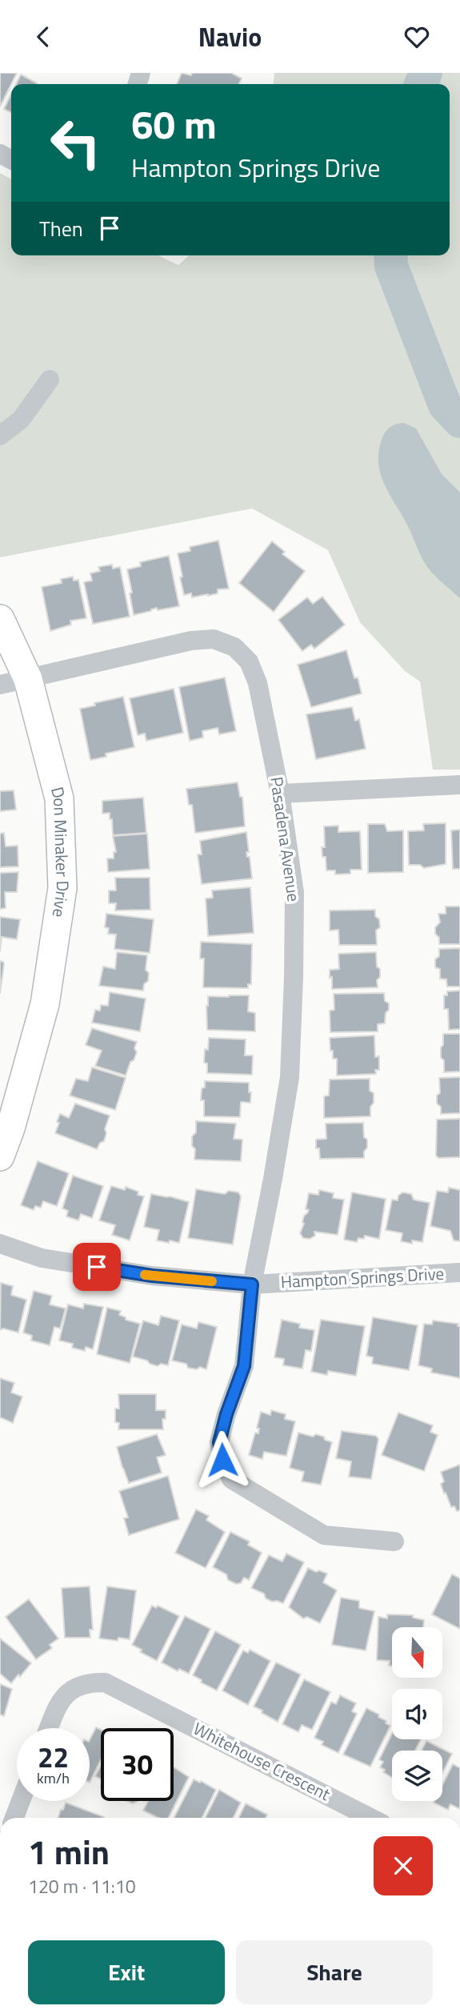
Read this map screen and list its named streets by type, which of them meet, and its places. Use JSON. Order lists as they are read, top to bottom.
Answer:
{
  "streets": {
    "street": [
      "Pasadena Avenue",
      "Don Minaker Drive",
      "Hampton Springs Drive",
      "Whitehouse Crescent"
    ]
  },
  "crossings": [
    ["Pasadena Avenue", "Don Minaker Drive"],
    ["Pasadena Avenue", "Hampton Springs Drive"]
  ],
  "north": "bottom",
  "page": {
    "header": "Navio",
    "turn": ["60 m", "Hampton Springs Drive"],
    "then": "Then",
    "speed": "22 km/h",
    "limit": "30",
    "heading": ["1 min", "120 m · 11:10"],
    "buttons": ["Exit", "Share"]
  }
}
